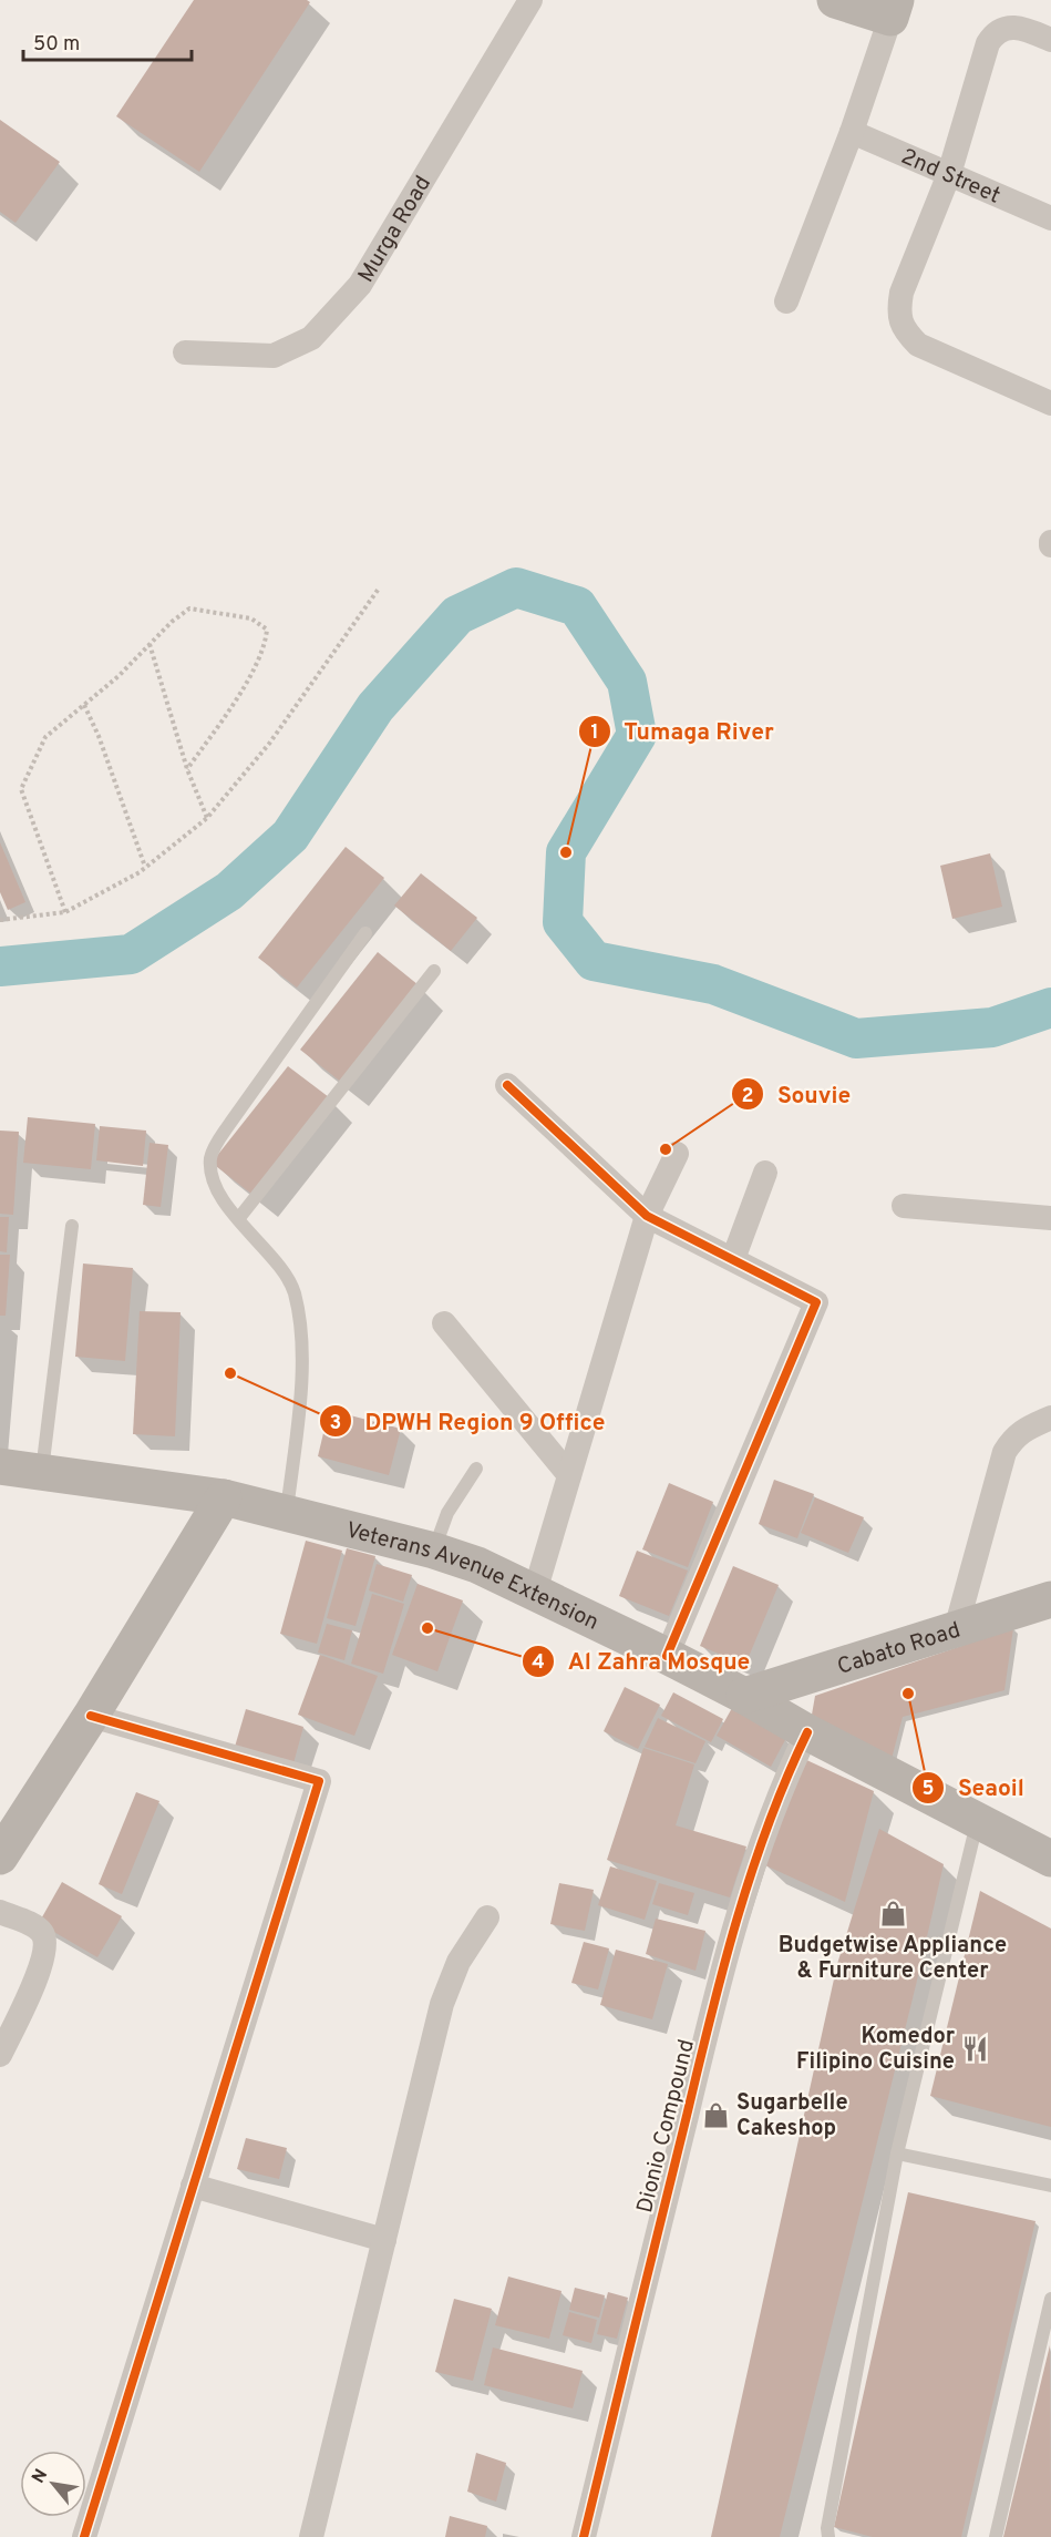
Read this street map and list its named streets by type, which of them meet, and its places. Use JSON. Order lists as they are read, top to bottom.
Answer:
{
  "streets": {
    "main road": ["Veterans Avenue Extension", "Cabato Road"],
    "street": ["2nd Street", "Murga Road", "Dionio Compound"]
  },
  "crossings": [
    ["Veterans Avenue Extension", "Cabato Road"],
    ["Veterans Avenue Extension", "Dionio Compound"]
  ],
  "places": {
    "other": [
      "Tumaga River",
      "Souvie",
      "DPWH Region 9 Office",
      "Al Zahra Mosque",
      "Seaoil"
    ],
    "shop": ["Budgetwise Appliance & Furniture Center", "Sugarbelle Cakeshop"],
    "restaurant": ["Komedor Filipino Cuisine"]
  },
  "scale_bar": "50 m",
  "north": "top left"
}
